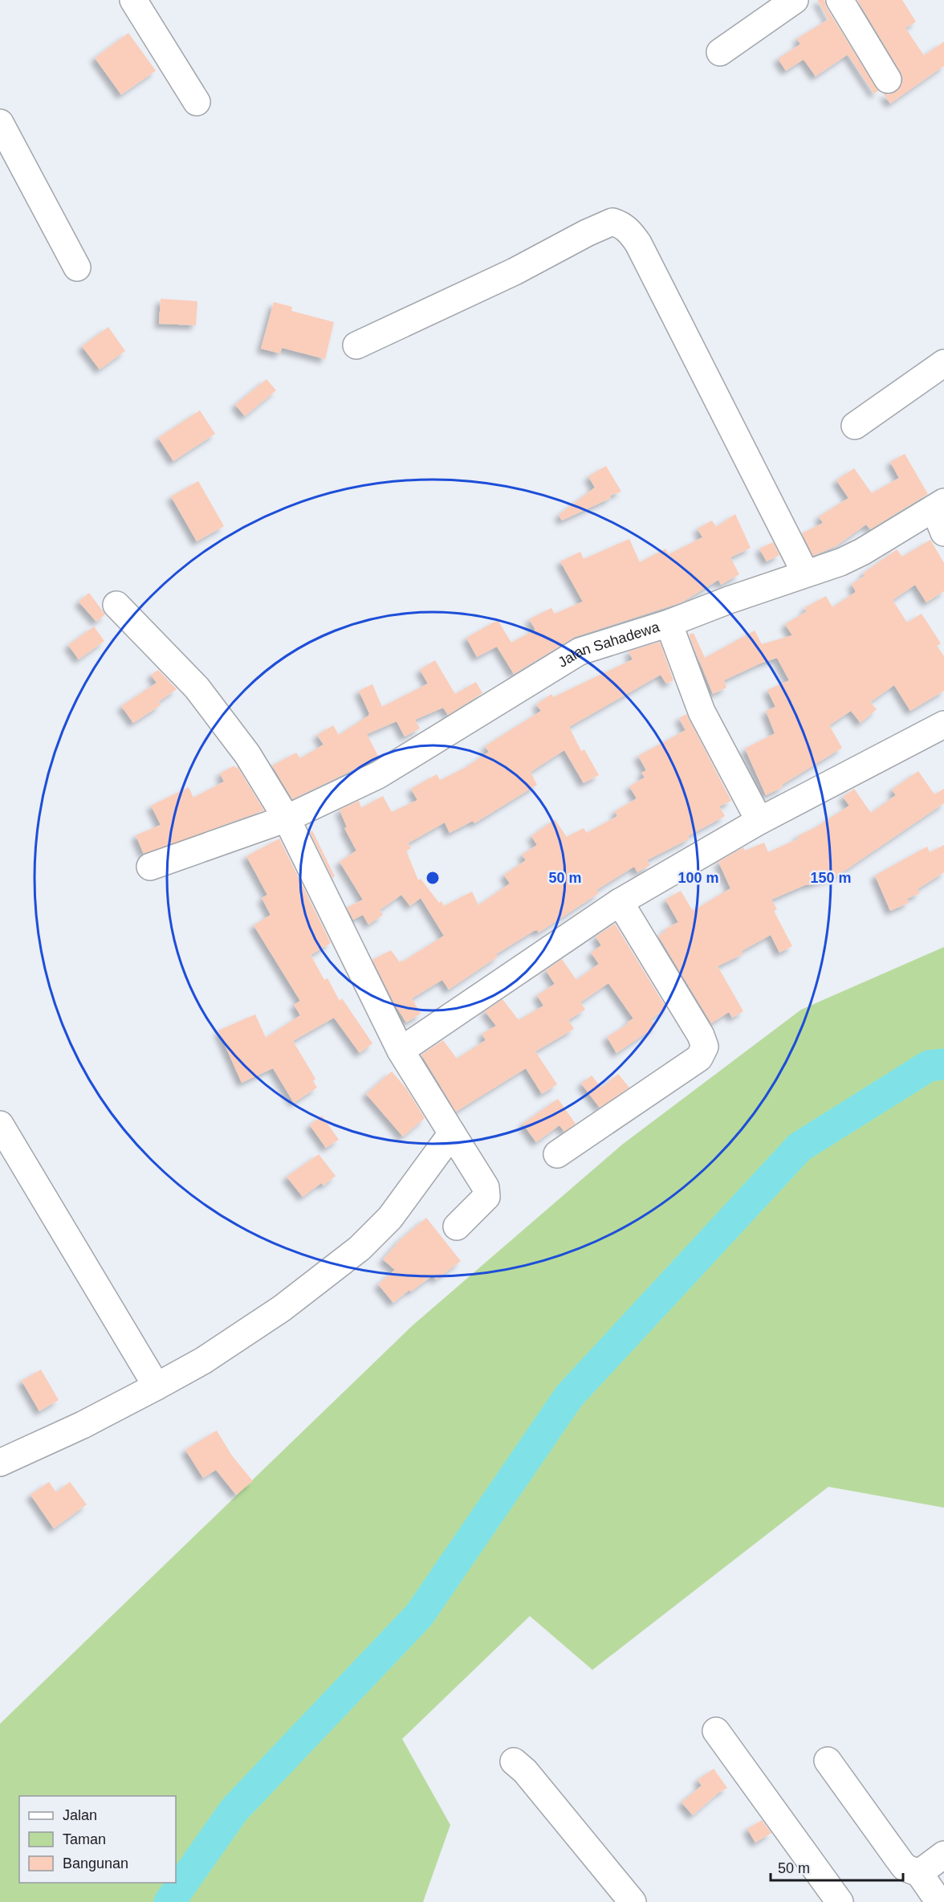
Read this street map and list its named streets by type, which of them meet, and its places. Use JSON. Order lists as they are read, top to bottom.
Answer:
{
  "streets": {
    "street": ["Jalan Sahadewa"]
  },
  "legend": ["Jalan", "Taman", "Bangunan"],
  "scale_bar": "50 m",
  "rings": ["50 m", "100 m", "150 m"]
}
